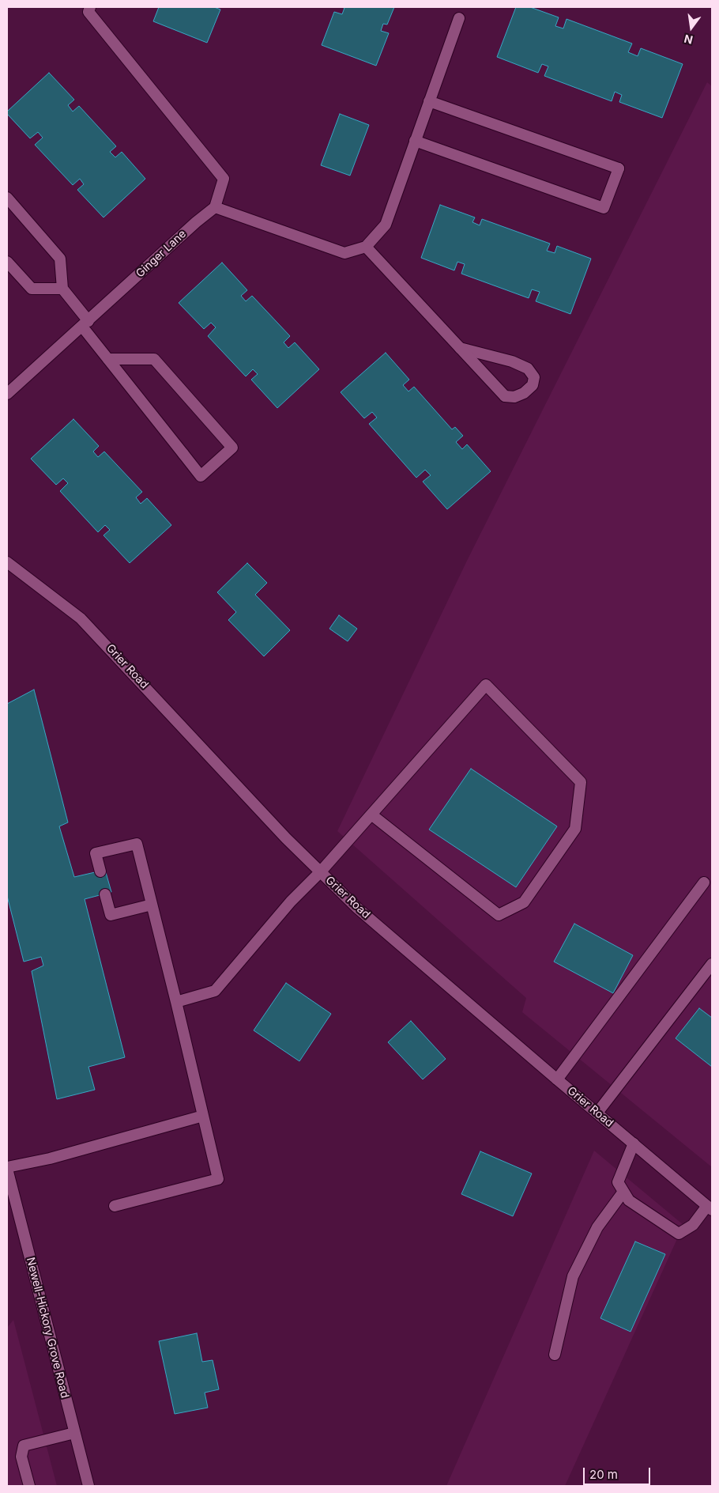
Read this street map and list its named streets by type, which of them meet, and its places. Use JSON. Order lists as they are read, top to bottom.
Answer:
{
  "streets": {
    "street": ["Ginger Lane", "Grier Road", "Newell-Hickory Grove Road"]
  },
  "scale_bar": "20 m",
  "north": "bottom"
}
